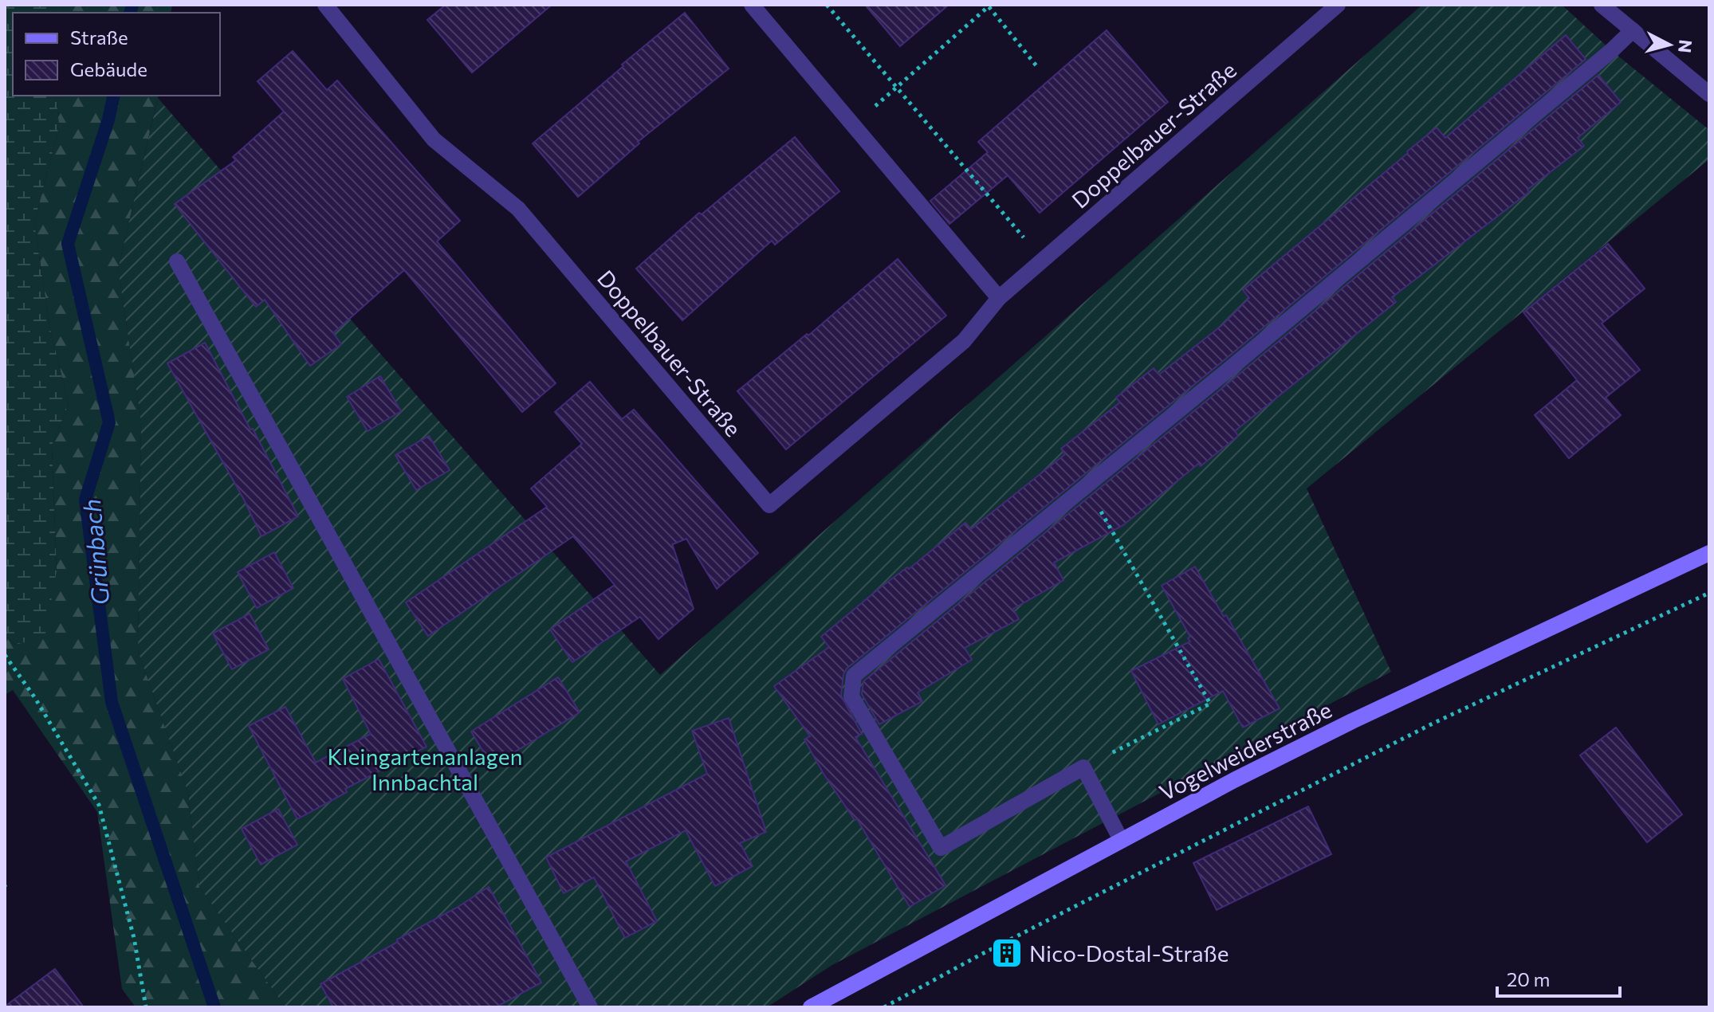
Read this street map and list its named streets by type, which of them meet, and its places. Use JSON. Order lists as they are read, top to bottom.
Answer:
{
  "streets": {
    "main road": ["Vogelweiderstraße"],
    "street": ["Doppelbauer-Straße"]
  },
  "water": ["Grünbach"],
  "parks": ["Kleingartenanlagen Innbachtal"],
  "places": {
    "building": ["Nico-Dostal-Straße"]
  },
  "legend": ["Straße", "Gebäude"],
  "scale_bar": "20 m",
  "north": "right"
}
